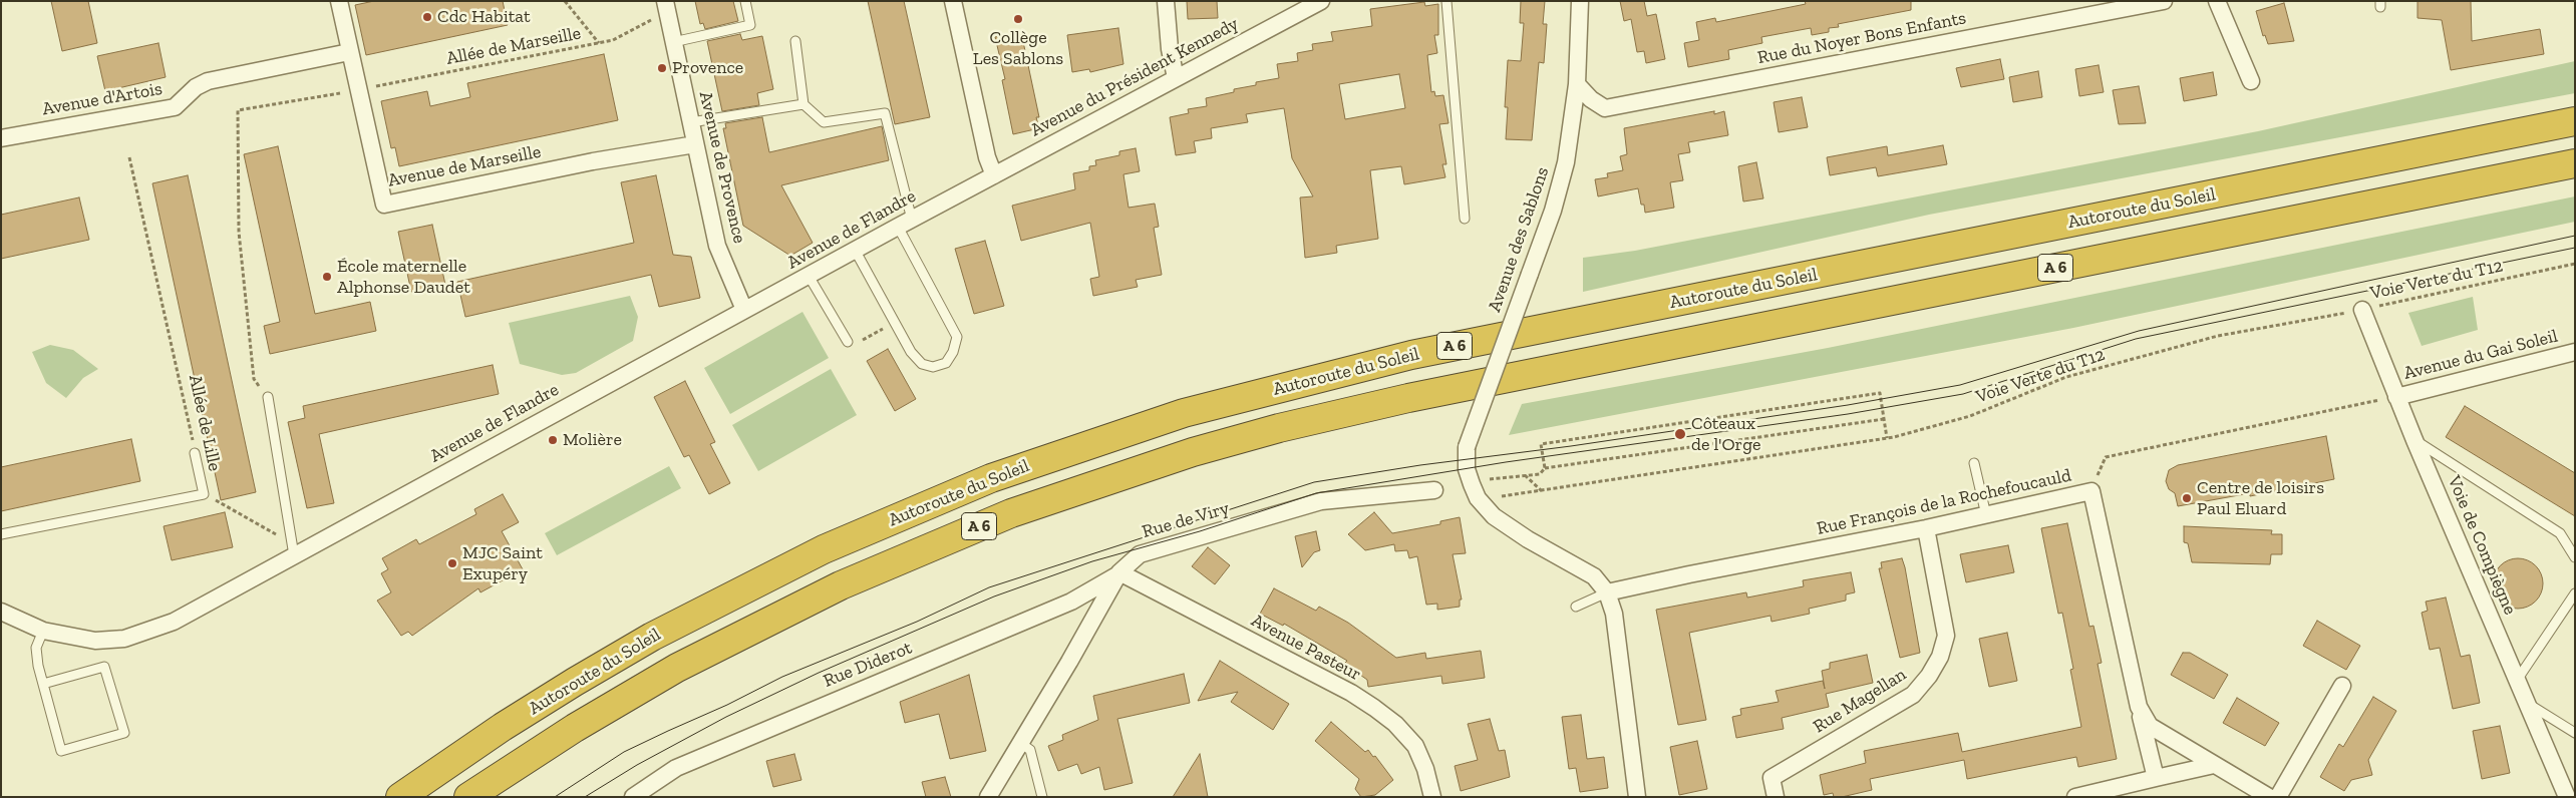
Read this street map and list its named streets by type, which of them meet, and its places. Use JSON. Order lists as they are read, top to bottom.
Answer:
{
  "streets": {
    "highway": ["Autoroute du Soleil", "A 6"],
    "street": [
      "Rue du Noyer Bons Enfants",
      "Avenue du Président Kennedy",
      "Avenue d'Artois",
      "Avenue de Marseille",
      "Avenue de Provence",
      "Avenue de Flandre",
      "Avenue des Sablons",
      "Avenue du Gai Soleil",
      "Rue François de la Rochefoucauld",
      "Rue de Viry",
      "Voie de Compiègne",
      "Avenue Pasteur",
      "Rue Diderot",
      "Rue Magellan"
    ],
    "lane": ["Allée de Lille"],
    "path": ["Allée de Marseille", "Voie Verte du T12"]
  },
  "crossings": [
    ["Rue du Noyer Bons Enfants", "Avenue des Sablons"],
    ["Allée de Marseille", "Avenue de Marseille"],
    ["Allée de Marseille", "Avenue de Provence"],
    ["Avenue du Président Kennedy", "Avenue de Flandre"],
    ["Avenue d'Artois", "Avenue de Marseille"],
    ["Avenue de Marseille", "Avenue de Provence"],
    ["Avenue de Provence", "Avenue de Flandre"],
    ["Avenue des Sablons", "Rue François de la Rochefoucauld"],
    ["Voie Verte du T12", "Voie de Compiègne"],
    ["Avenue du Gai Soleil", "Voie de Compiègne"],
    ["Rue François de la Rochefoucauld", "Rue Magellan"],
    ["Rue de Viry", "Avenue Pasteur"],
    ["Rue de Viry", "Rue Diderot"],
    ["Avenue Pasteur", "Rue Diderot"]
  ],
  "places": [
    "Cdc Habitat",
    "Collège Les Sablons",
    "Provence",
    "École maternelle Alphonse Daudet",
    "Côteaux de l'Orge",
    "Molière",
    "Centre de loisirs Paul Eluard",
    "MJC Saint Exupéry"
  ]
}
